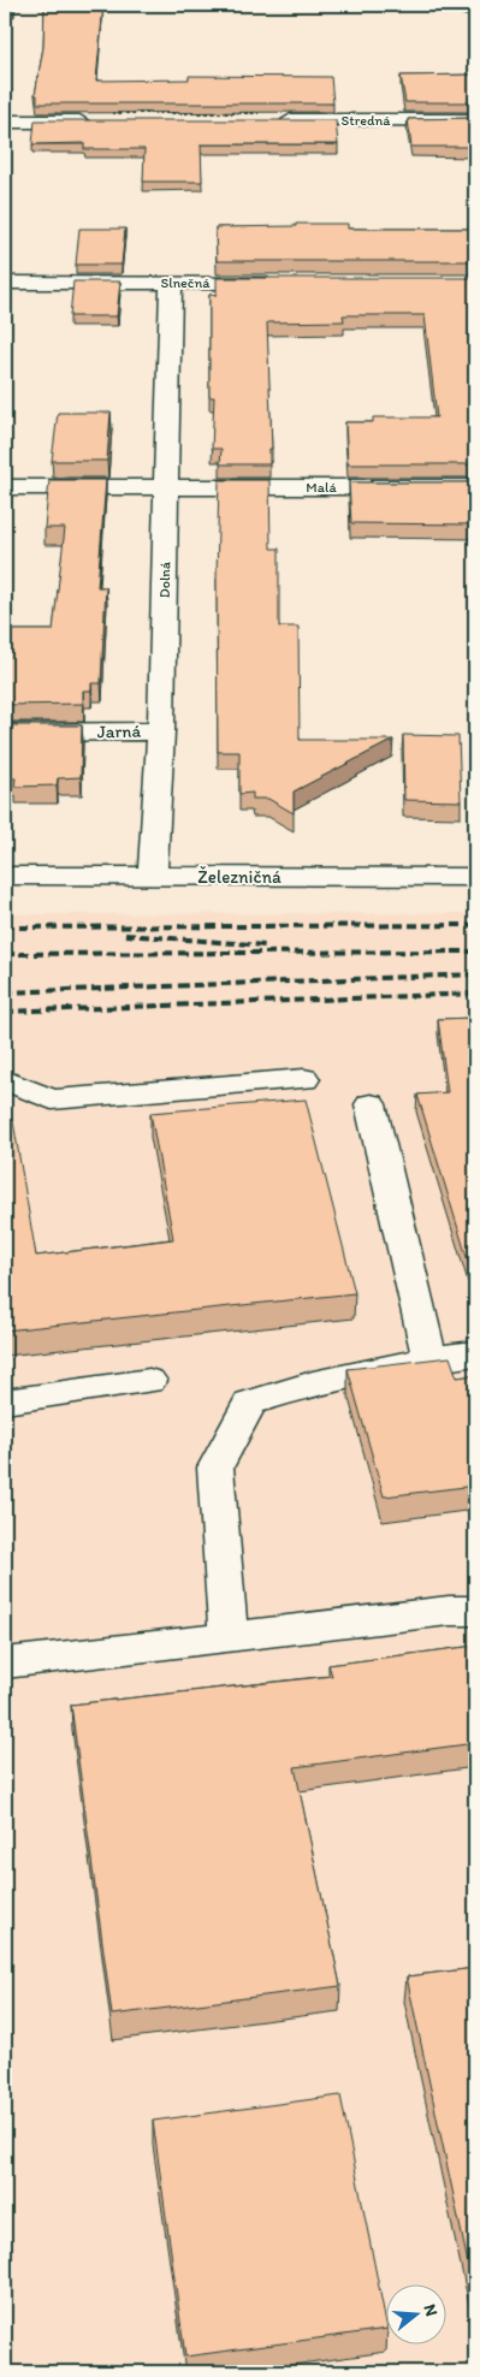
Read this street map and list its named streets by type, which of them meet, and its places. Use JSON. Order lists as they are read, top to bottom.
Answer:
{
  "streets": {
    "street": [
      "Stredná",
      "Slnečná",
      "Malá",
      "Dolná",
      "Jarná",
      "Železničná"
    ]
  },
  "crossings": [
    ["Slnečná", "Dolná"],
    ["Malá", "Dolná"],
    ["Dolná", "Jarná"],
    ["Dolná", "Železničná"]
  ],
  "north": "right"
}
